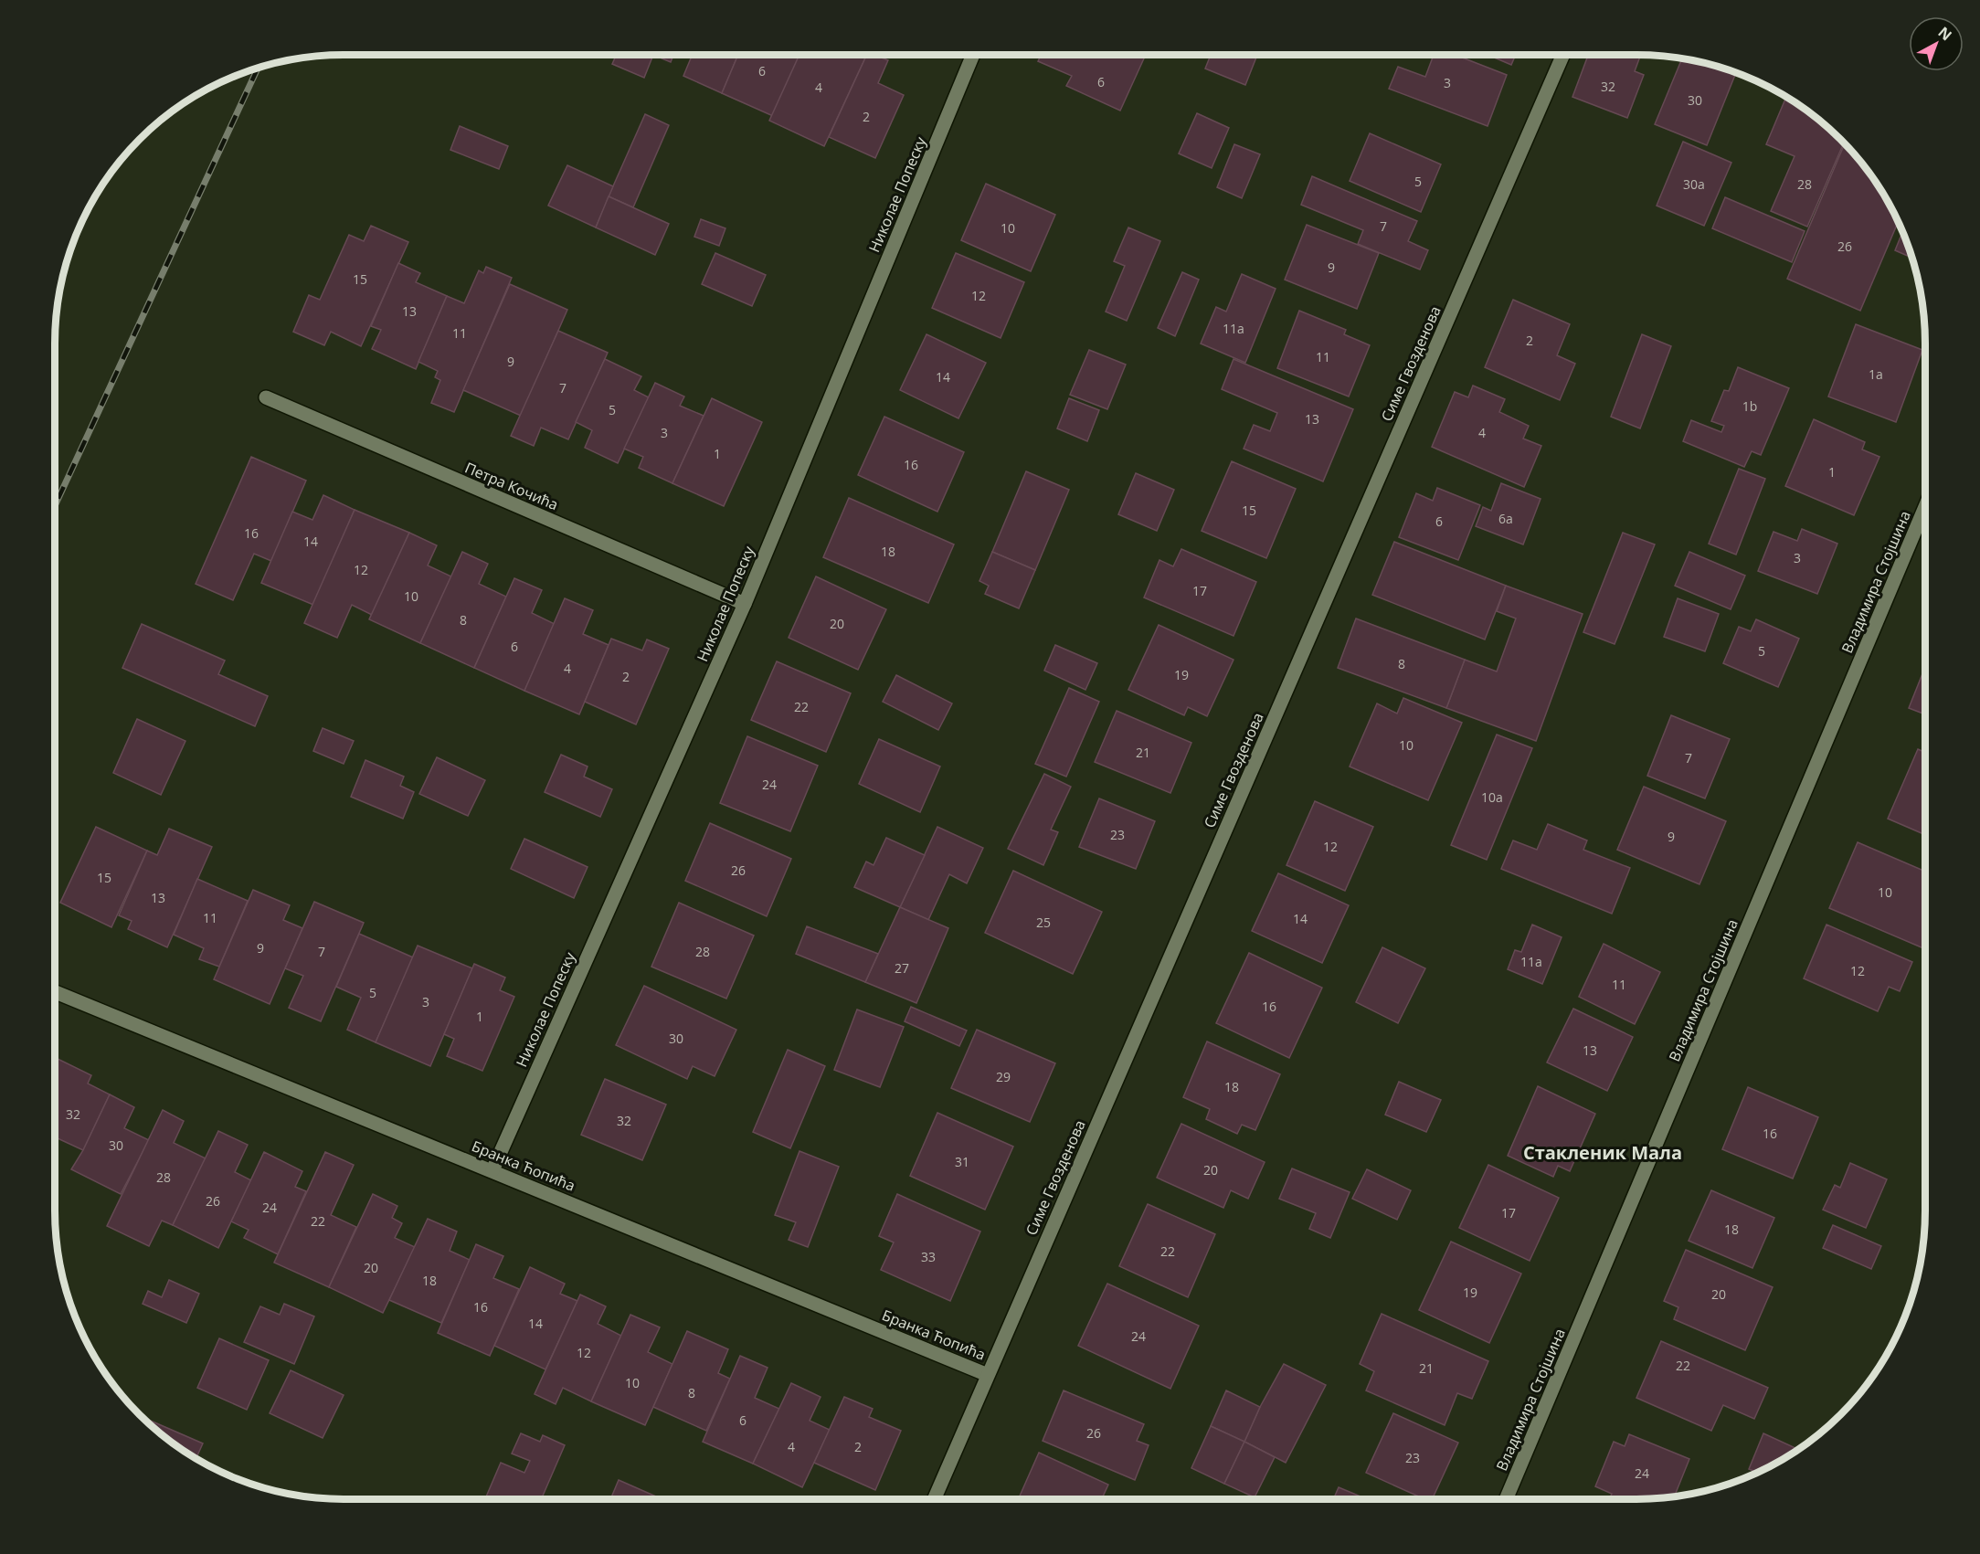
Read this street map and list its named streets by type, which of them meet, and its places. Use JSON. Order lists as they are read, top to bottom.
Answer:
{
  "streets": {
    "street": [
      "Николае Попеску",
      "Симе Гвозденова",
      "Петра Кочића",
      "Владимира Стојшина",
      "Бранка Ћопића"
    ]
  },
  "crossings": [
    ["Николае Попеску", "Петра Кочића"],
    ["Николае Попеску", "Бранка Ћопића"],
    ["Симе Гвозденова", "Бранка Ћопића"]
  ],
  "districts": ["Стакленик Мала"],
  "house_numbers": [
    "6",
    "6",
    "3",
    "32",
    "4",
    "30",
    "2",
    "5",
    "30a",
    "28",
    "7",
    "10",
    "26",
    "9",
    "15",
    "12",
    "13",
    "11a",
    "11",
    "2",
    "11",
    "9",
    "1a",
    "14",
    "7",
    "1b",
    "5",
    "13",
    "3",
    "4",
    "1",
    "16",
    "1",
    "15",
    "6a",
    "6",
    "16",
    "14",
    "18",
    "3",
    "12",
    "17",
    "10",
    "8",
    "20",
    "6",
    "5",
    "8",
    "4",
    "19",
    "2",
    "22",
    "10",
    "21",
    "7",
    "24",
    "10a",
    "23",
    "9",
    "12",
    "26",
    "15",
    "10",
    "13",
    "11",
    "14",
    "25",
    "9",
    "7",
    "28",
    "11a",
    "27",
    "12",
    "11",
    "5",
    "3",
    "16",
    "1",
    "30",
    "13",
    "29",
    "18",
    "32",
    "32",
    "16",
    "30",
    "31",
    "20",
    "28",
    "26",
    "24",
    "17",
    "22",
    "18",
    "22",
    "33",
    "20",
    "18",
    "19",
    "20",
    "16",
    "14",
    "24",
    "12",
    "22",
    "21",
    "10",
    "8",
    "6",
    "26",
    "4",
    "2",
    "23",
    "24"
  ],
  "north": "top right"
}
